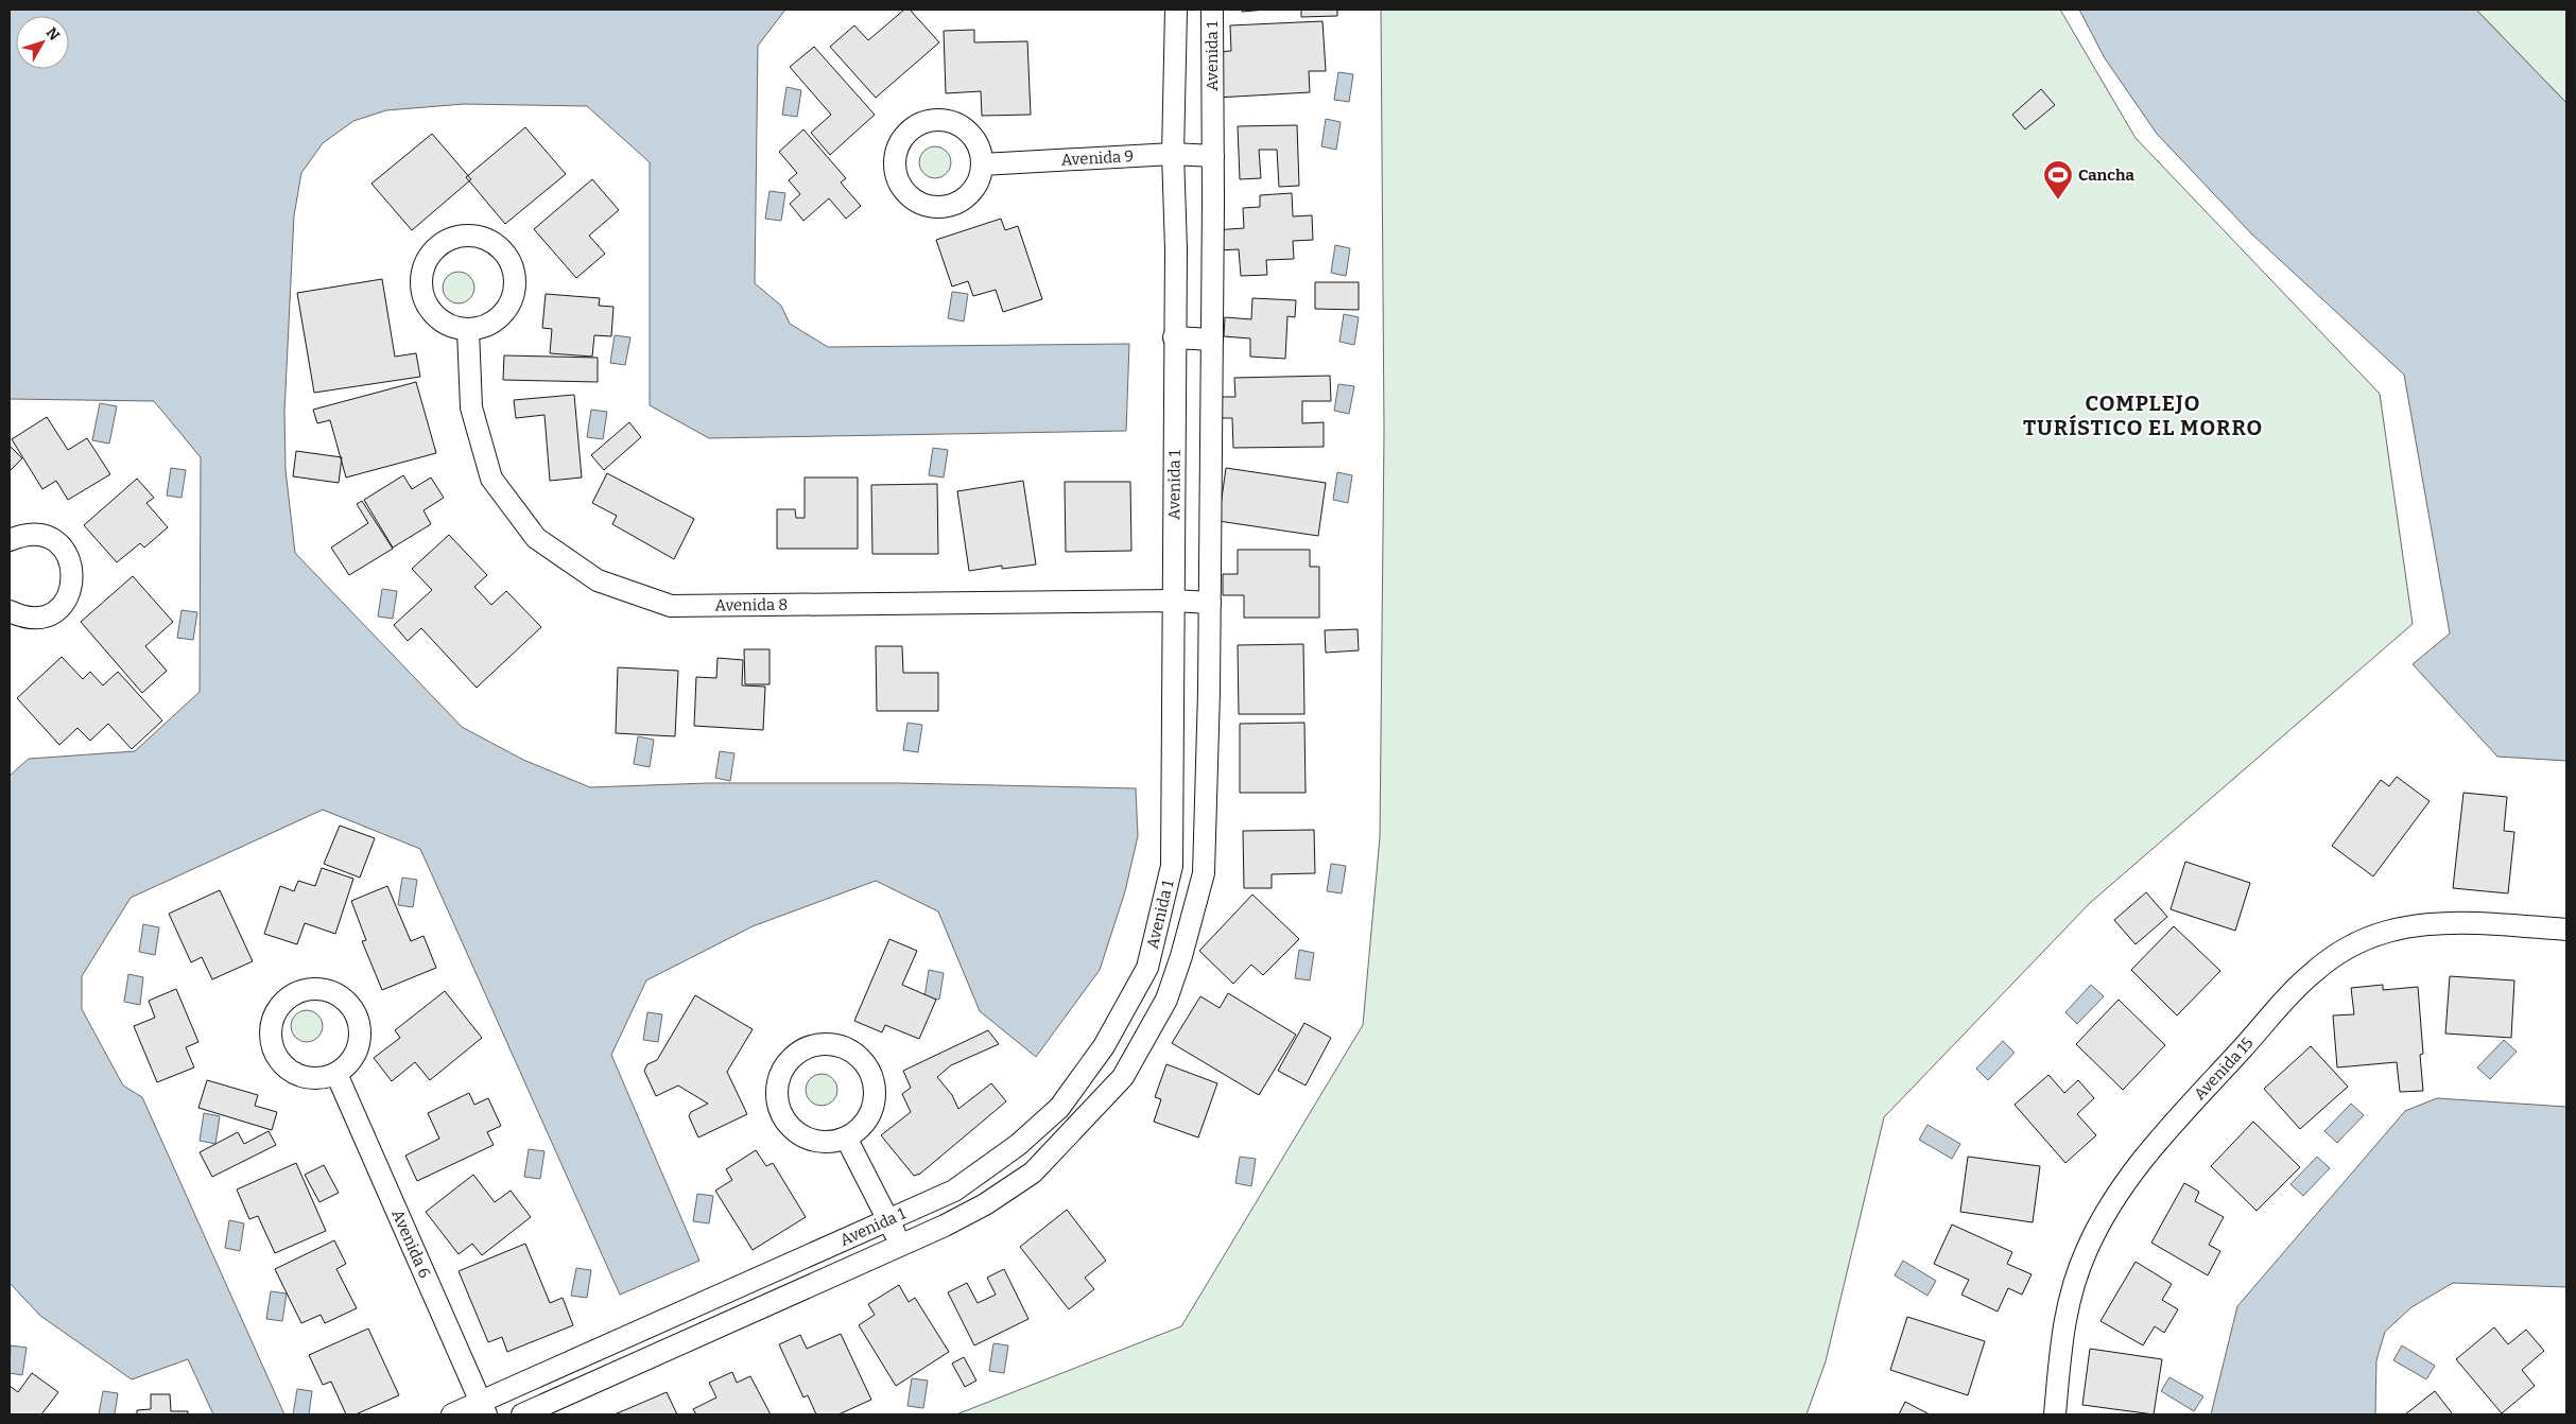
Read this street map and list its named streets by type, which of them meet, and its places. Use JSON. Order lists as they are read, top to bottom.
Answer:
{
  "streets": {
    "street": [
      "Avenida 1",
      "Avenida 9",
      "Avenida 8",
      "Avenida 15",
      "Avenida 6"
    ]
  },
  "crossings": [
    ["Avenida 1", "Avenida 9"],
    ["Avenida 1", "Avenida 8"],
    ["Avenida 1", "Avenida 6"]
  ],
  "districts": ["COMPLEJO TURÍSTICO EL MORRO"],
  "places": {
    "sports": ["Cancha"]
  },
  "north": "top right"
}
